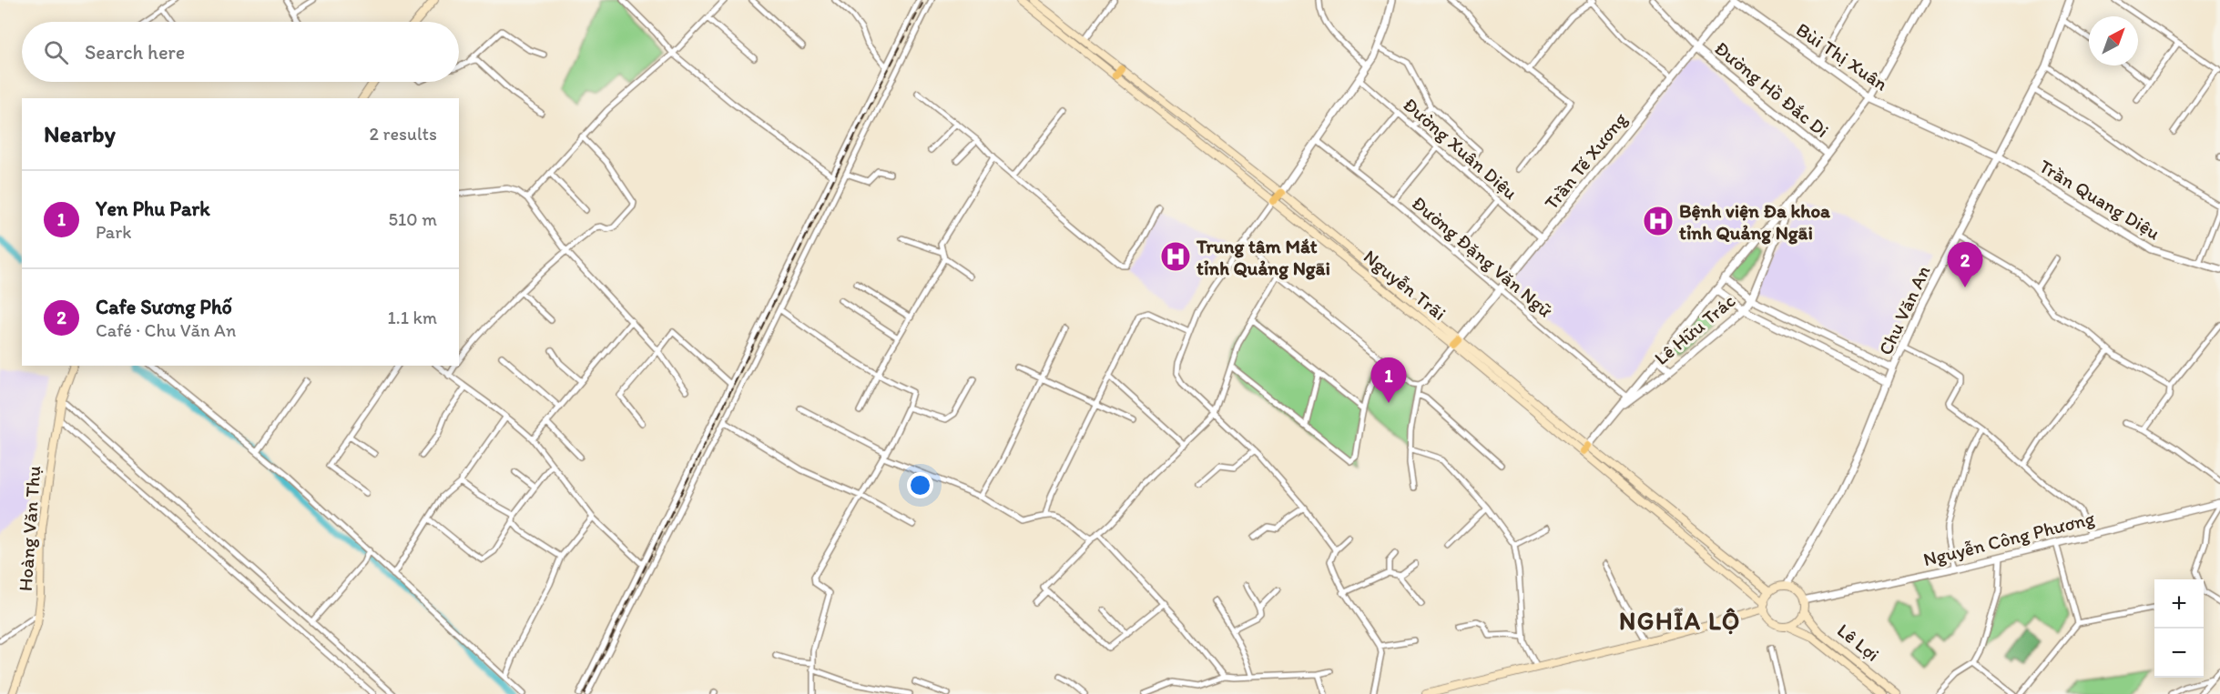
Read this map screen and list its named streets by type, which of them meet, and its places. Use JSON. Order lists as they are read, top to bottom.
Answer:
{
  "streets": {
    "main road": ["Nguyễn Trãi", "Hoàng Văn Thụ", "Lê Lợi"],
    "street": [
      "Bùi Thị Xuân",
      "Đường Hồ Đắc Di",
      "Đường Xuân Diệu",
      "Trần Tế Xương",
      "Trần Quang Diệu",
      "Đường Đặng Văn Ngữ",
      "Chu Văn An",
      "Lê Hữu Trác",
      "Nguyễn Công Phương"
    ]
  },
  "crossings": [
    ["Bùi Thị Xuân", "Trần Tế Xương"],
    ["Bùi Thị Xuân", "Trần Quang Diệu"],
    ["Bùi Thị Xuân", "Chu Văn An"],
    ["Bùi Thị Xuân", "Lê Hữu Trác"],
    ["Đường Hồ Đắc Di", "Trần Tế Xương"],
    ["Đường Hồ Đắc Di", "Lê Hữu Trác"],
    ["Đường Xuân Diệu", "Trần Tế Xương"],
    ["Trần Tế Xương", "Đường Đặng Văn Ngữ"],
    ["Trần Tế Xương", "Nguyễn Trãi"],
    ["Trần Quang Diệu", "Chu Văn An"],
    ["Đường Đặng Văn Ngữ", "Lê Hữu Trác"],
    ["Nguyễn Trãi", "Chu Văn An"],
    ["Nguyễn Trãi", "Lê Hữu Trác"],
    ["Nguyễn Trãi", "Nguyễn Công Phương"],
    ["Nguyễn Trãi", "Lê Lợi"],
    ["Chu Văn An", "Nguyễn Công Phương"],
    ["Chu Văn An", "Lê Lợi"],
    ["Nguyễn Công Phương", "Lê Lợi"]
  ],
  "districts": ["NGHĨA LỘ"],
  "places": {
    "hospital": ["Bệnh viện Đa khoa tỉnh Quảng Ngãi", "Trung tâm Mắt tỉnh Quảng Ngãi"]
  },
  "north": "top right",
  "page": {
    "search": "Search here",
    "heading": ["Nearby", "2 results"],
    "list": [
      {
        "mark": "1",
        "name": "Yen Phu Park",
        "note": "Park",
        "value": "510 m"
      },
      {
        "mark": "2",
        "name": "Cafe Sương Phố",
        "note": "Café · Chu Văn An",
        "value": "1.1 km"
      }
    ],
    "pins": ["2", "1"],
    "map_buttons": ["+", "−"]
  }
}
